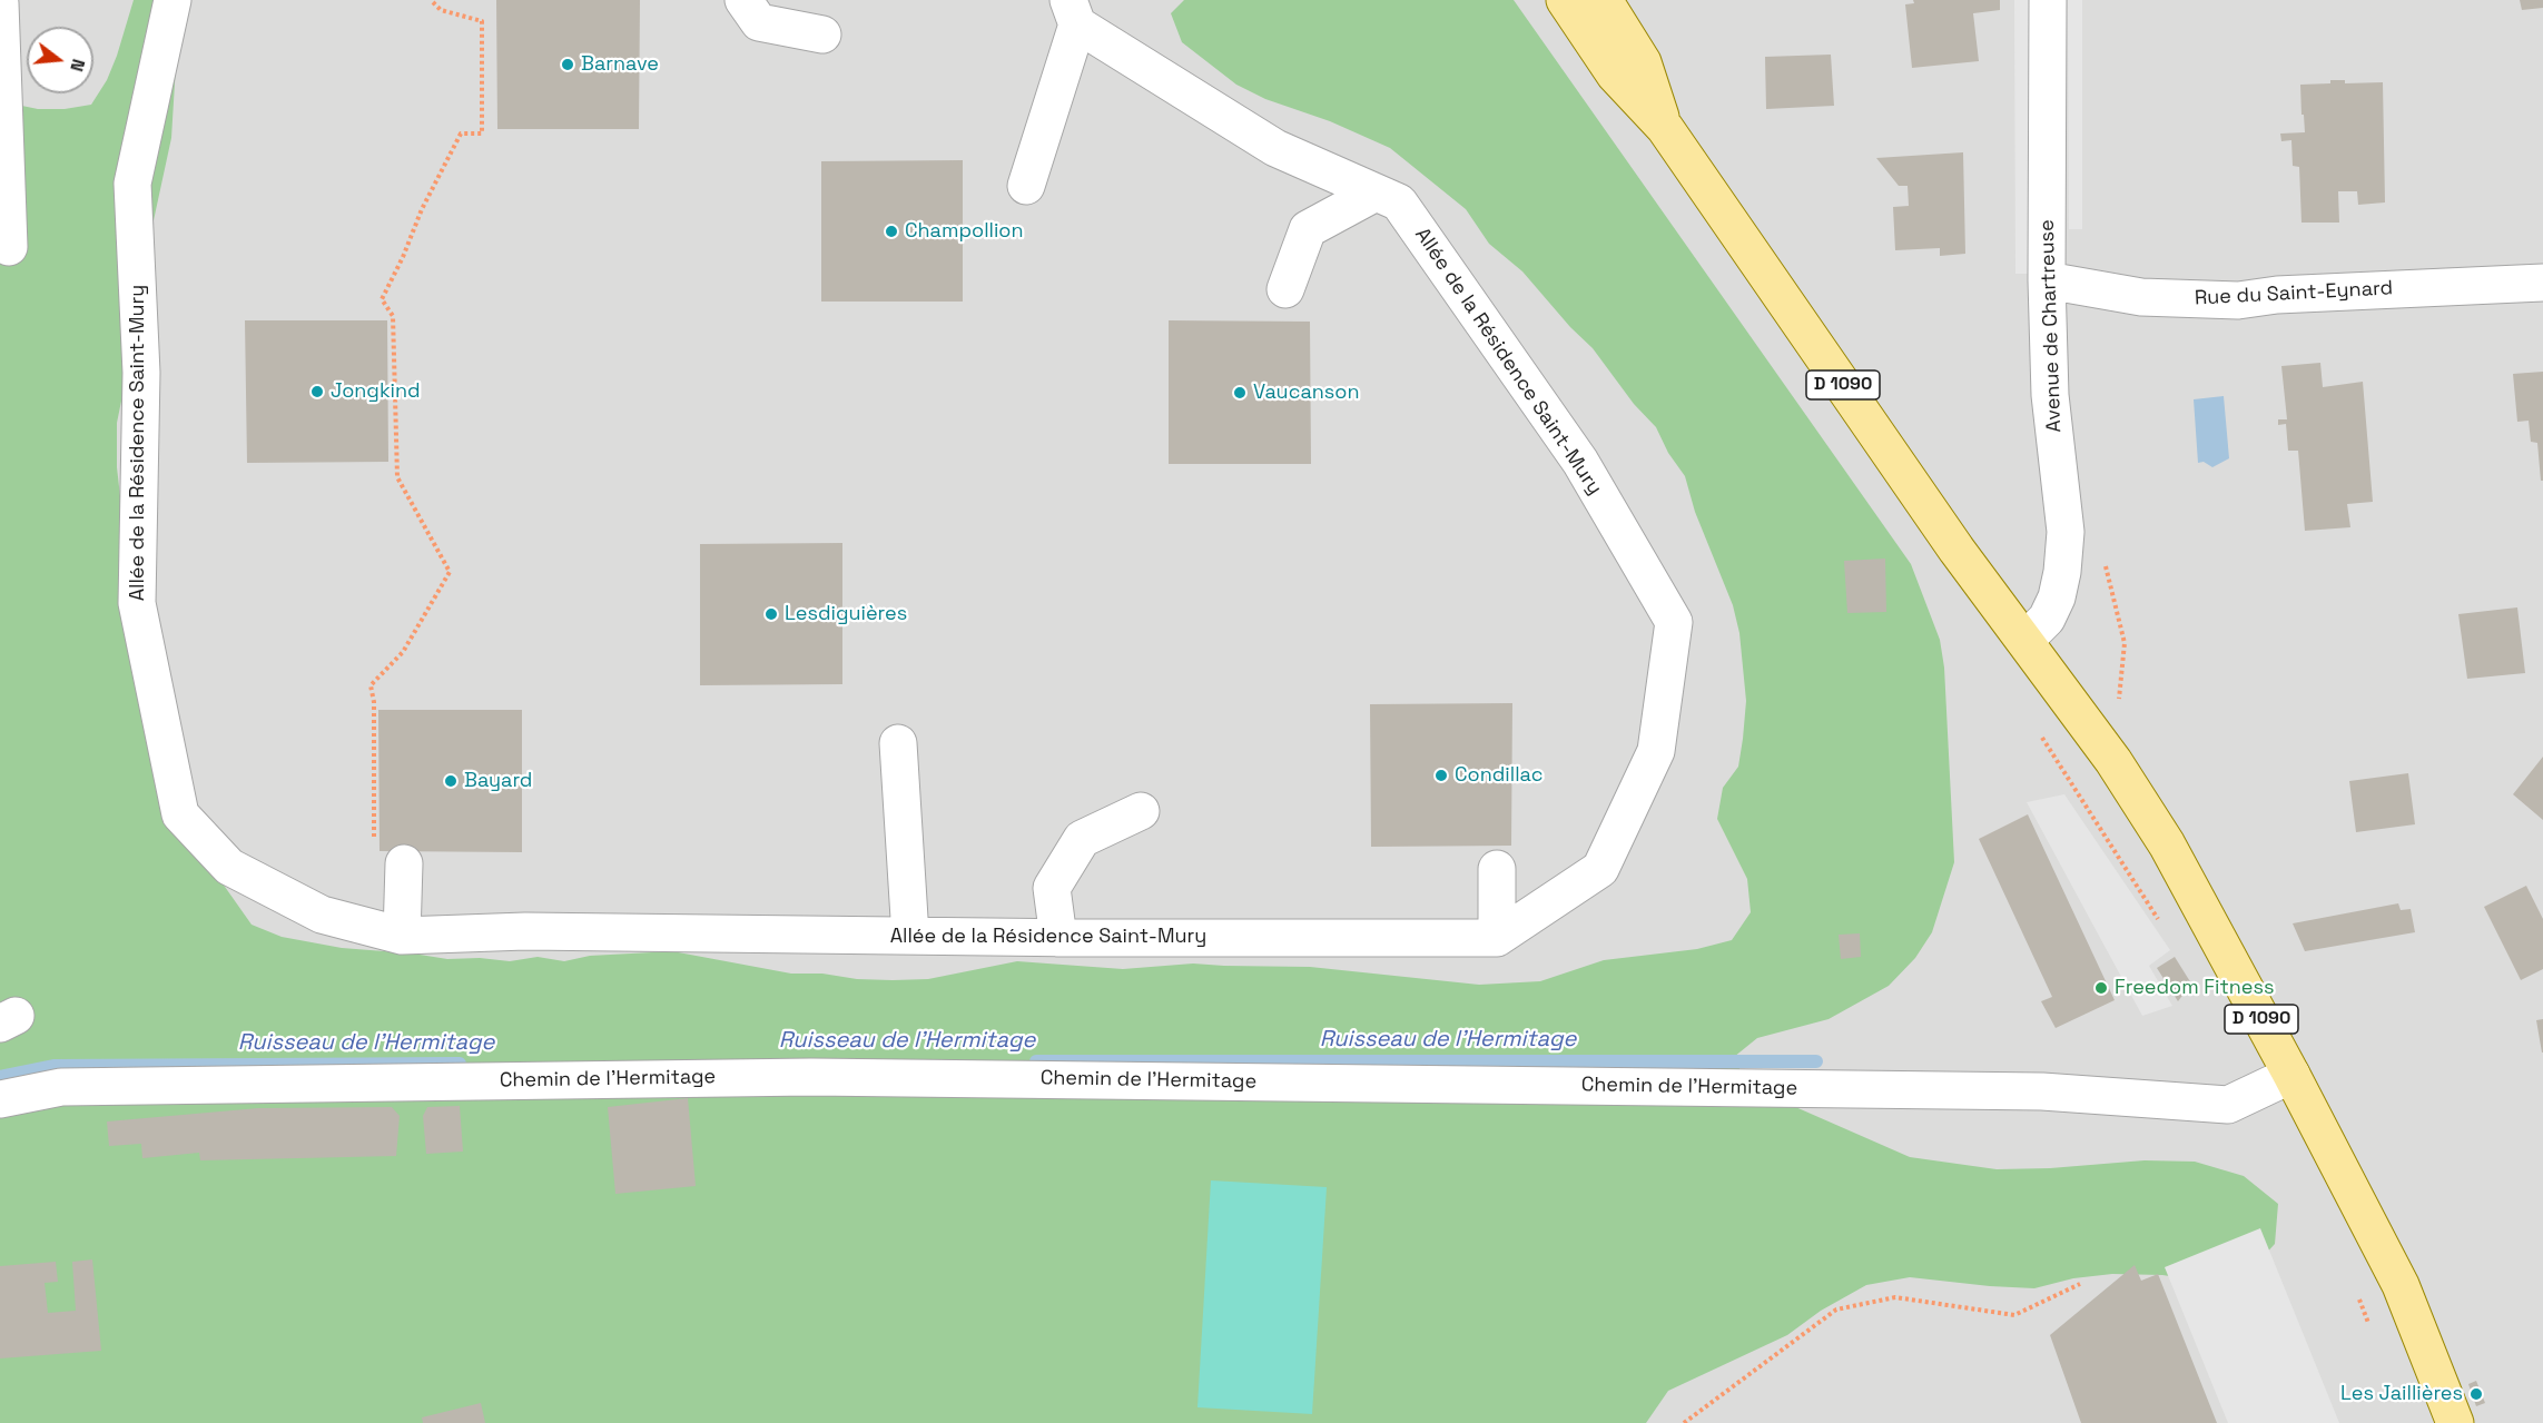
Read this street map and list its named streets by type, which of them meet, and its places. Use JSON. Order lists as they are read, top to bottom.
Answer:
{
  "streets": {
    "main road": ["D 1090"],
    "street": [
      "Rue du Saint-Eynard",
      "Avenue de Chartreuse",
      "Allée de la Résidence Saint-Mury",
      "Chemin de l'Hermitage"
    ]
  },
  "crossings": [
    ["Rue du Saint-Eynard", "Avenue de Chartreuse"],
    ["Avenue de Chartreuse", "D 1090"],
    ["D 1090", "Chemin de l'Hermitage"]
  ],
  "water": ["Ruisseau de l'Hermitage"],
  "places": [
    "Barnave",
    "Champollion",
    "Jongkind",
    "Vaucanson",
    "Lesdiguières",
    "Condillac",
    "Bayard",
    "Freedom Fitness",
    "Les Jaillières"
  ],
  "north": "right"
}
